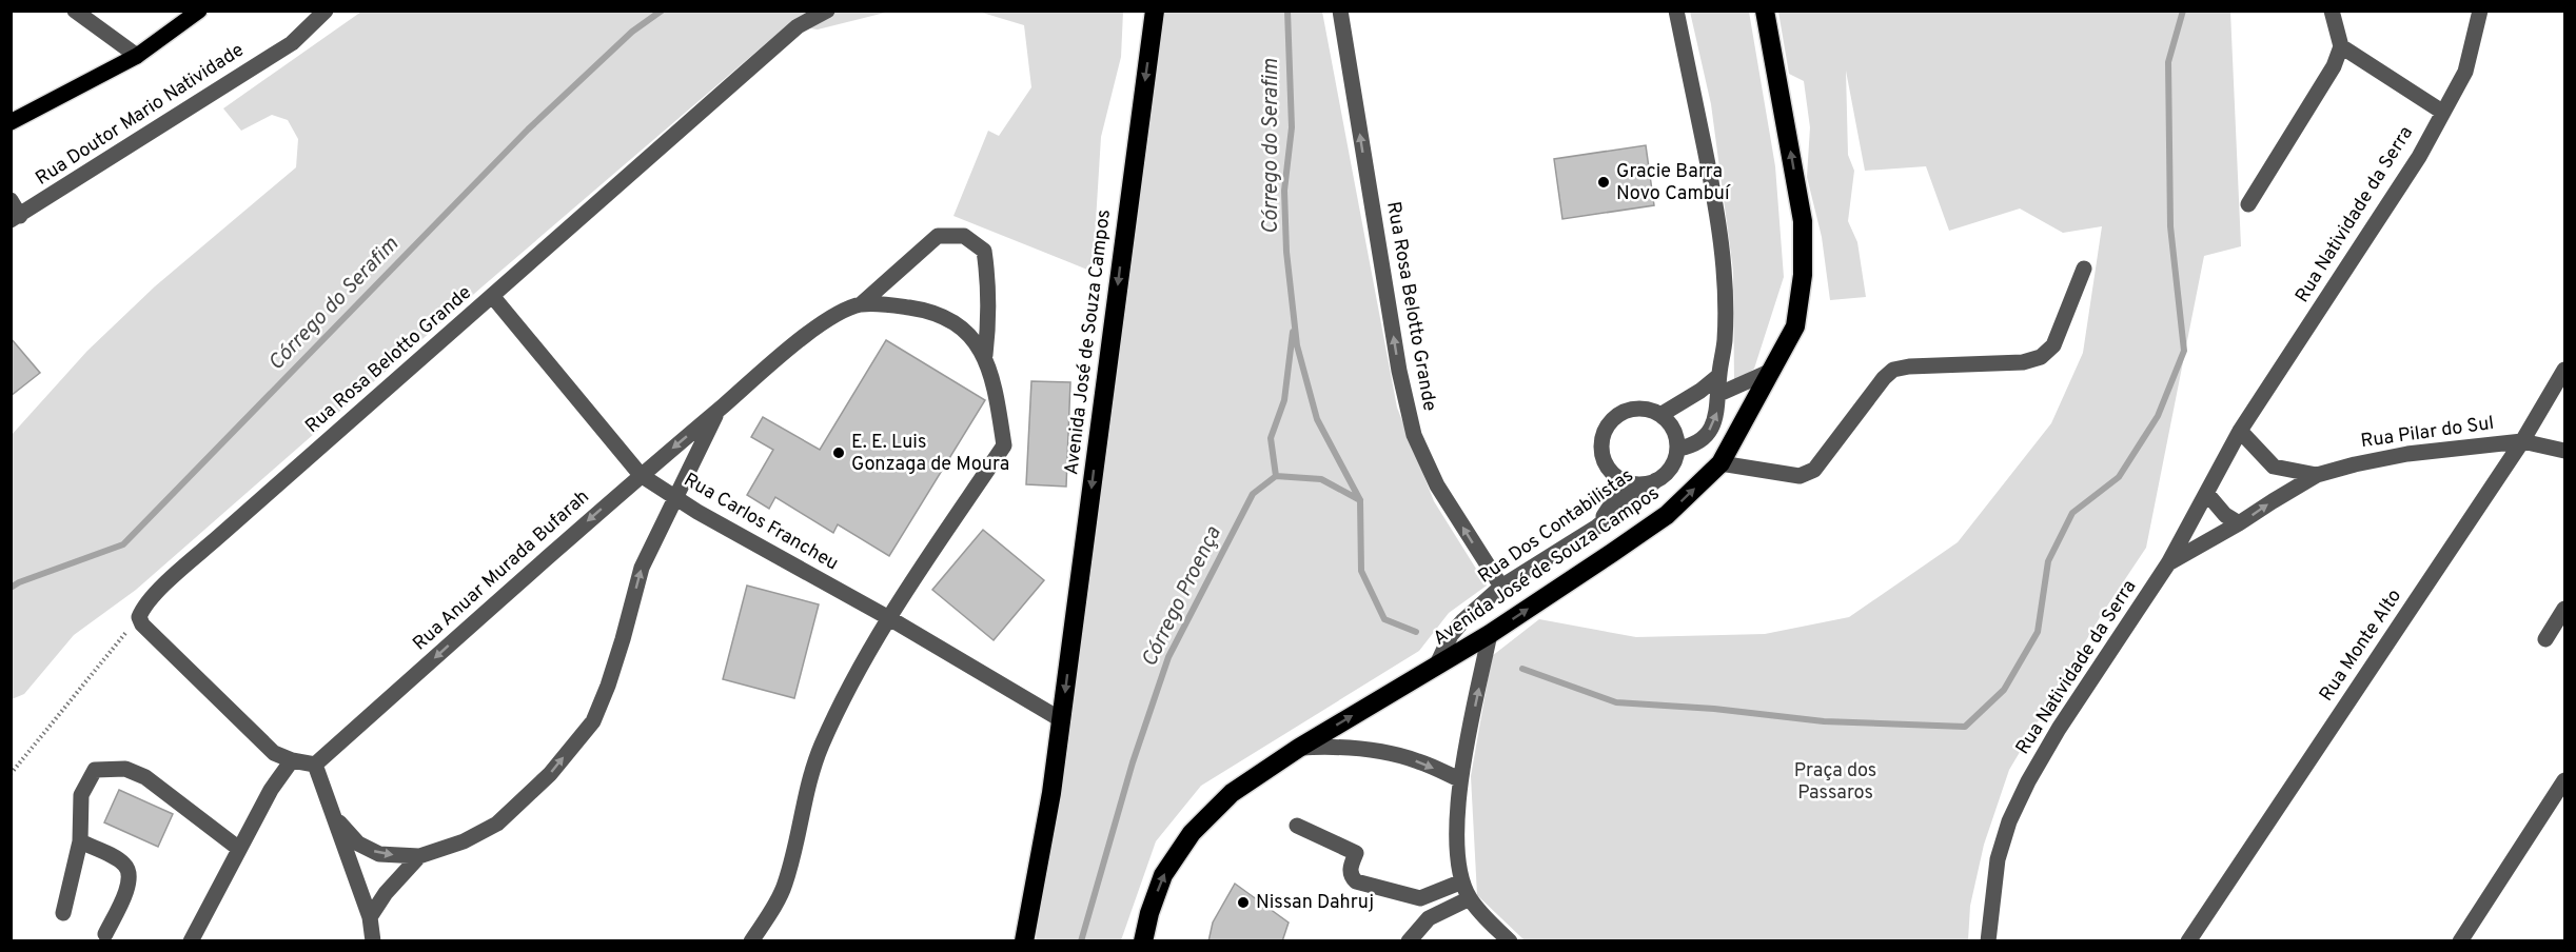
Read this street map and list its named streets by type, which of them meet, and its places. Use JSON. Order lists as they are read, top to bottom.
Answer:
{
  "streets": {
    "highway": ["Avenida José de Souza Campos"],
    "street": [
      "Rua Doutor Mario Natividade",
      "Rua Natividade da Serra",
      "Rua Rosa Belotto Grande",
      "Rua Pilar do Sul",
      "Rua Carlos Francheu",
      "Rua Dos Contabilistas",
      "Rua Anuar Murada Bufarah",
      "Rua Monte Alto"
    ]
  },
  "crossings": [
    ["Rua Natividade da Serra", "Rua Pilar do Sul"],
    ["Rua Rosa Belotto Grande", "Rua Carlos Francheu"],
    ["Rua Rosa Belotto Grande", "Rua Dos Contabilistas"],
    ["Avenida José de Souza Campos", "Rua Carlos Francheu"],
    ["Avenida José de Souza Campos", "Rua Dos Contabilistas"],
    ["Rua Pilar do Sul", "Rua Monte Alto"],
    ["Rua Carlos Francheu", "Rua Anuar Murada Bufarah"]
  ],
  "one_way": ["Rua Rosa Belotto Grande"],
  "water": ["Córrego do Serafim", "Córrego Proença"],
  "parks": ["Praça dos Passaros"],
  "places": ["Gracie Barra Novo Cambuí", "E. E. Luis Gonzaga de Moura", "Nissan Dahruj"]
}
